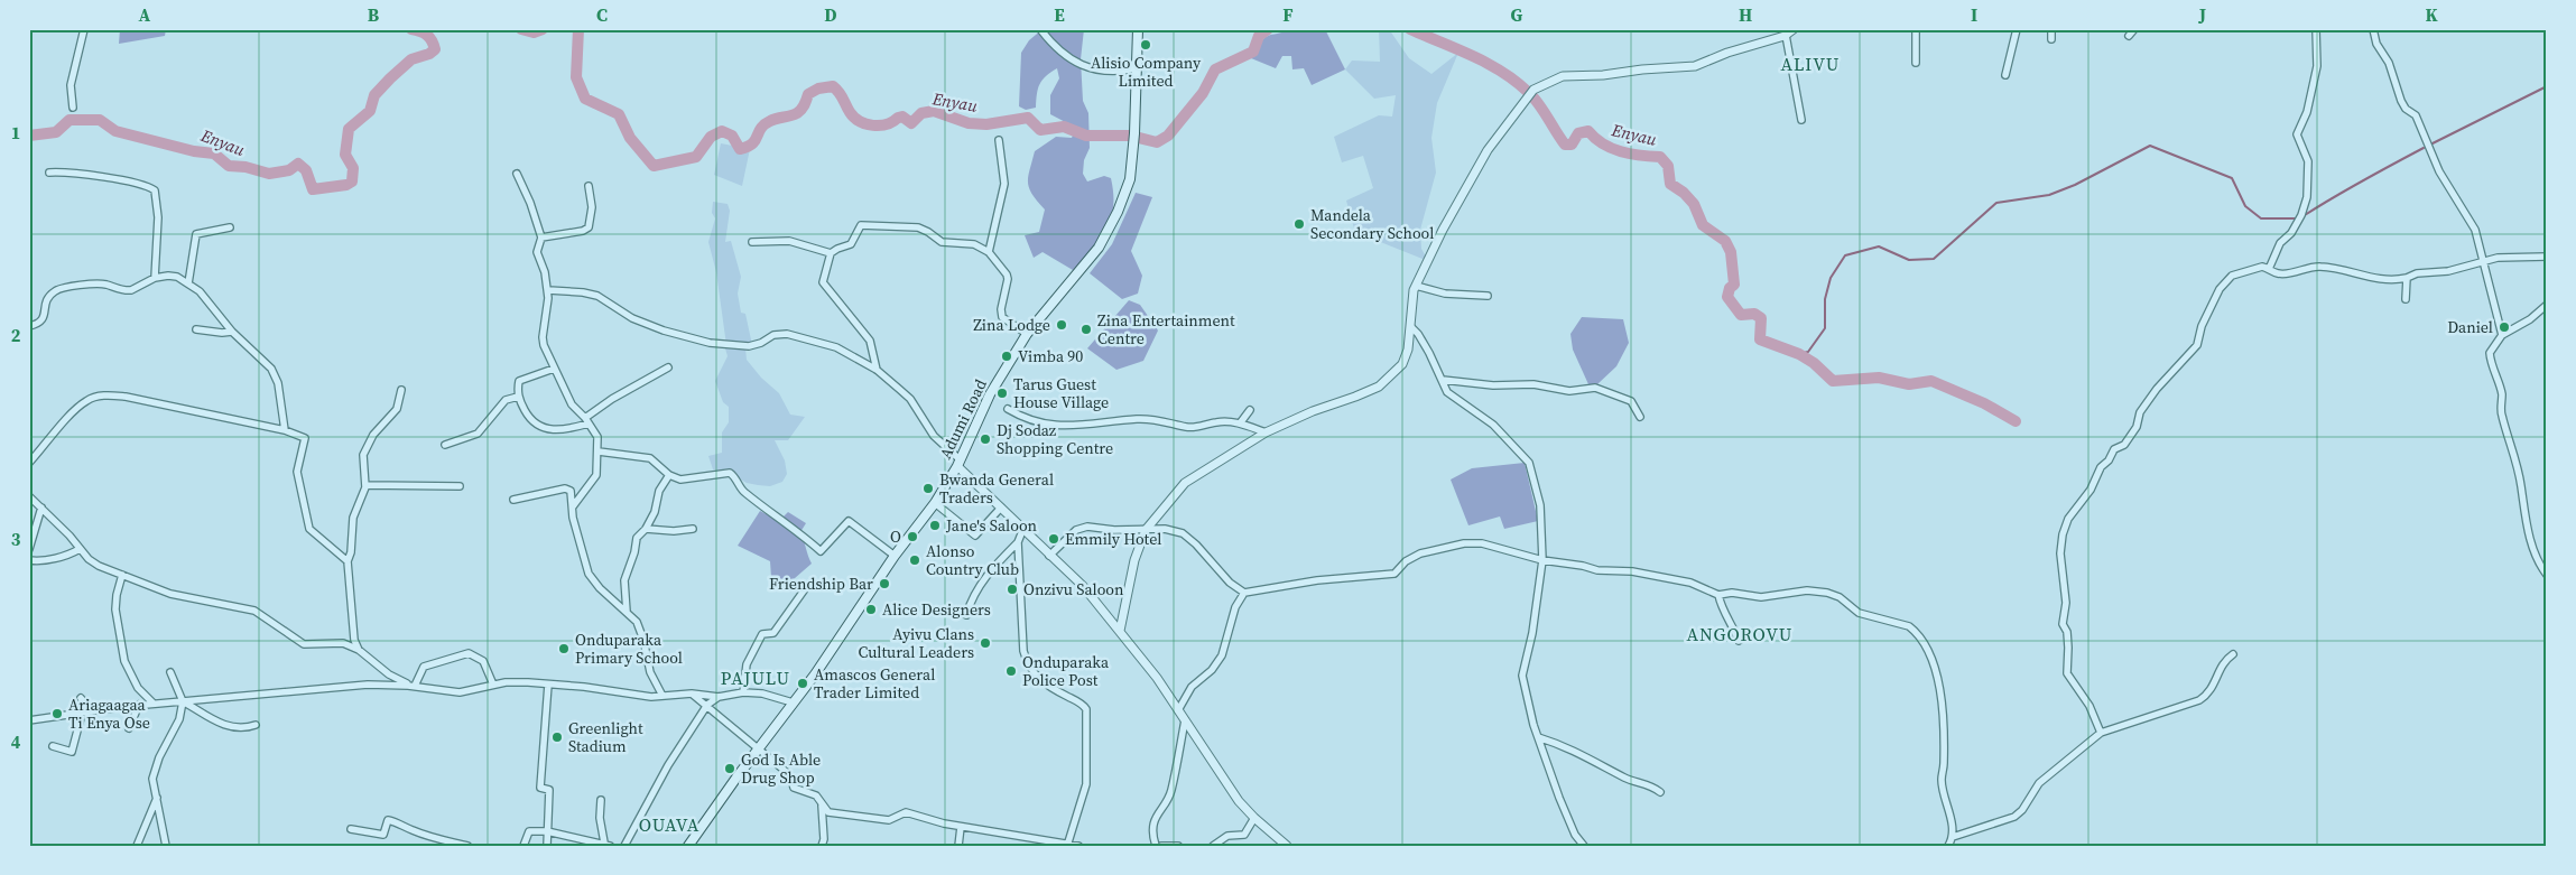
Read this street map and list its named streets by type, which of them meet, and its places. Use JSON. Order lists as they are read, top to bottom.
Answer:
{
  "streets": {
    "main road": ["Adumi Road"]
  },
  "districts": [
    "ALIVU",
    "ANGOROVU",
    "PAJULU",
    "OUAVA"
  ],
  "water": ["Enyau"],
  "places": [
    "Alisio Company Limited",
    "Mandela Secondary School",
    "Zina Lodge",
    "Daniel",
    "Zina Entertainment Centre",
    "Vimba 90",
    "Tarus Guest House Village",
    "Dj Sodaz Shopping Centre",
    "Bwanda General Traders",
    "Jane's Saloon",
    "O",
    "Emmily Hotel",
    "Alonso Country Club",
    "Friendship Bar",
    "Onzivu Saloon",
    "Alice Designers",
    "Ayivu Clans Cultural Leaders",
    "Onduparaka Primary School",
    "Onduparaka Police Post",
    "Amascos General Trader Limited",
    "Ariagaagaa Ti Enya Ose",
    "Greenlight Stadium",
    "God Is Able Drug Shop"
  ],
  "grid": {
    "columns": [
      "A",
      "B",
      "C",
      "D",
      "E",
      "F",
      "G",
      "H",
      "I",
      "J",
      "K"
    ],
    "rows": [
      "1",
      "2",
      "3",
      "4"
    ]
  }
}
